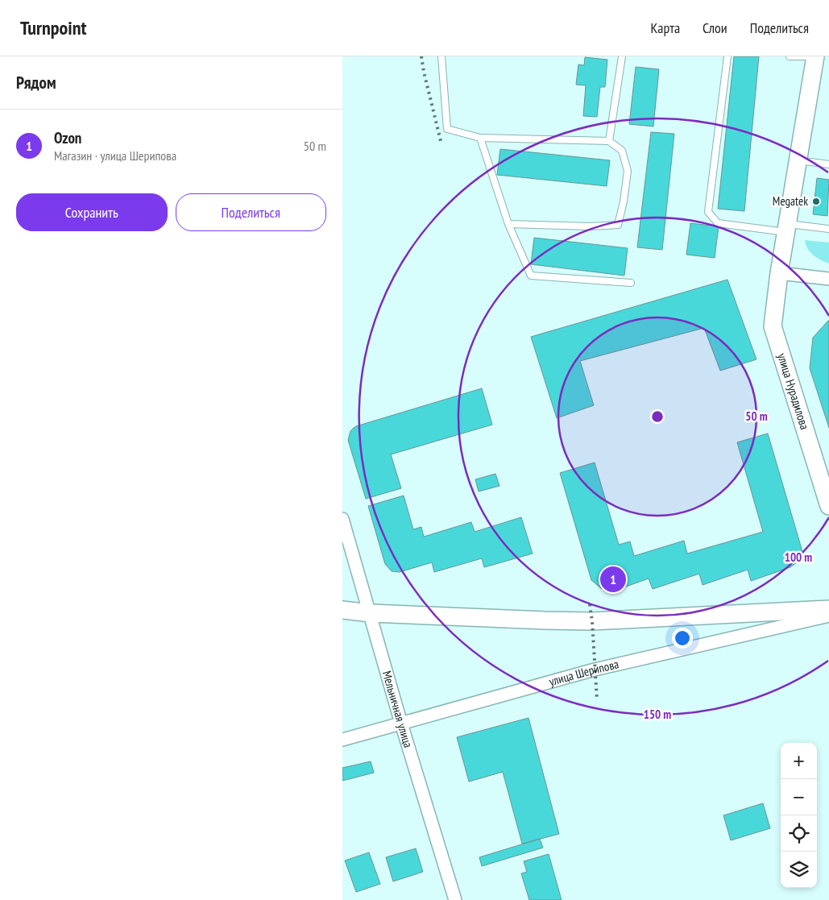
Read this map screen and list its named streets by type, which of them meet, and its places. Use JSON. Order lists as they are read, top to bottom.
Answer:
{
  "streets": {
    "main road": ["улица Нурадилова"],
    "street": ["улица Шерипова", "Мельничная улица"]
  },
  "crossings": [
    ["улица Шерипова", "Мельничная улица"]
  ],
  "places": ["Megatek"],
  "page": {
    "header": "Turnpoint",
    "nav": ["Карта", "Слои", "Поделиться"],
    "heading": "Рядом",
    "list": [
      {
        "mark": "1",
        "name": "Ozon",
        "note": "Магазин · улица Шерипова",
        "value": "50 m"
      }
    ],
    "buttons": ["Сохранить", "Поделиться"],
    "pins": "1",
    "map_buttons": ["+", "−"]
  },
  "rings": ["50 m", "100 m", "150 m"]
}
